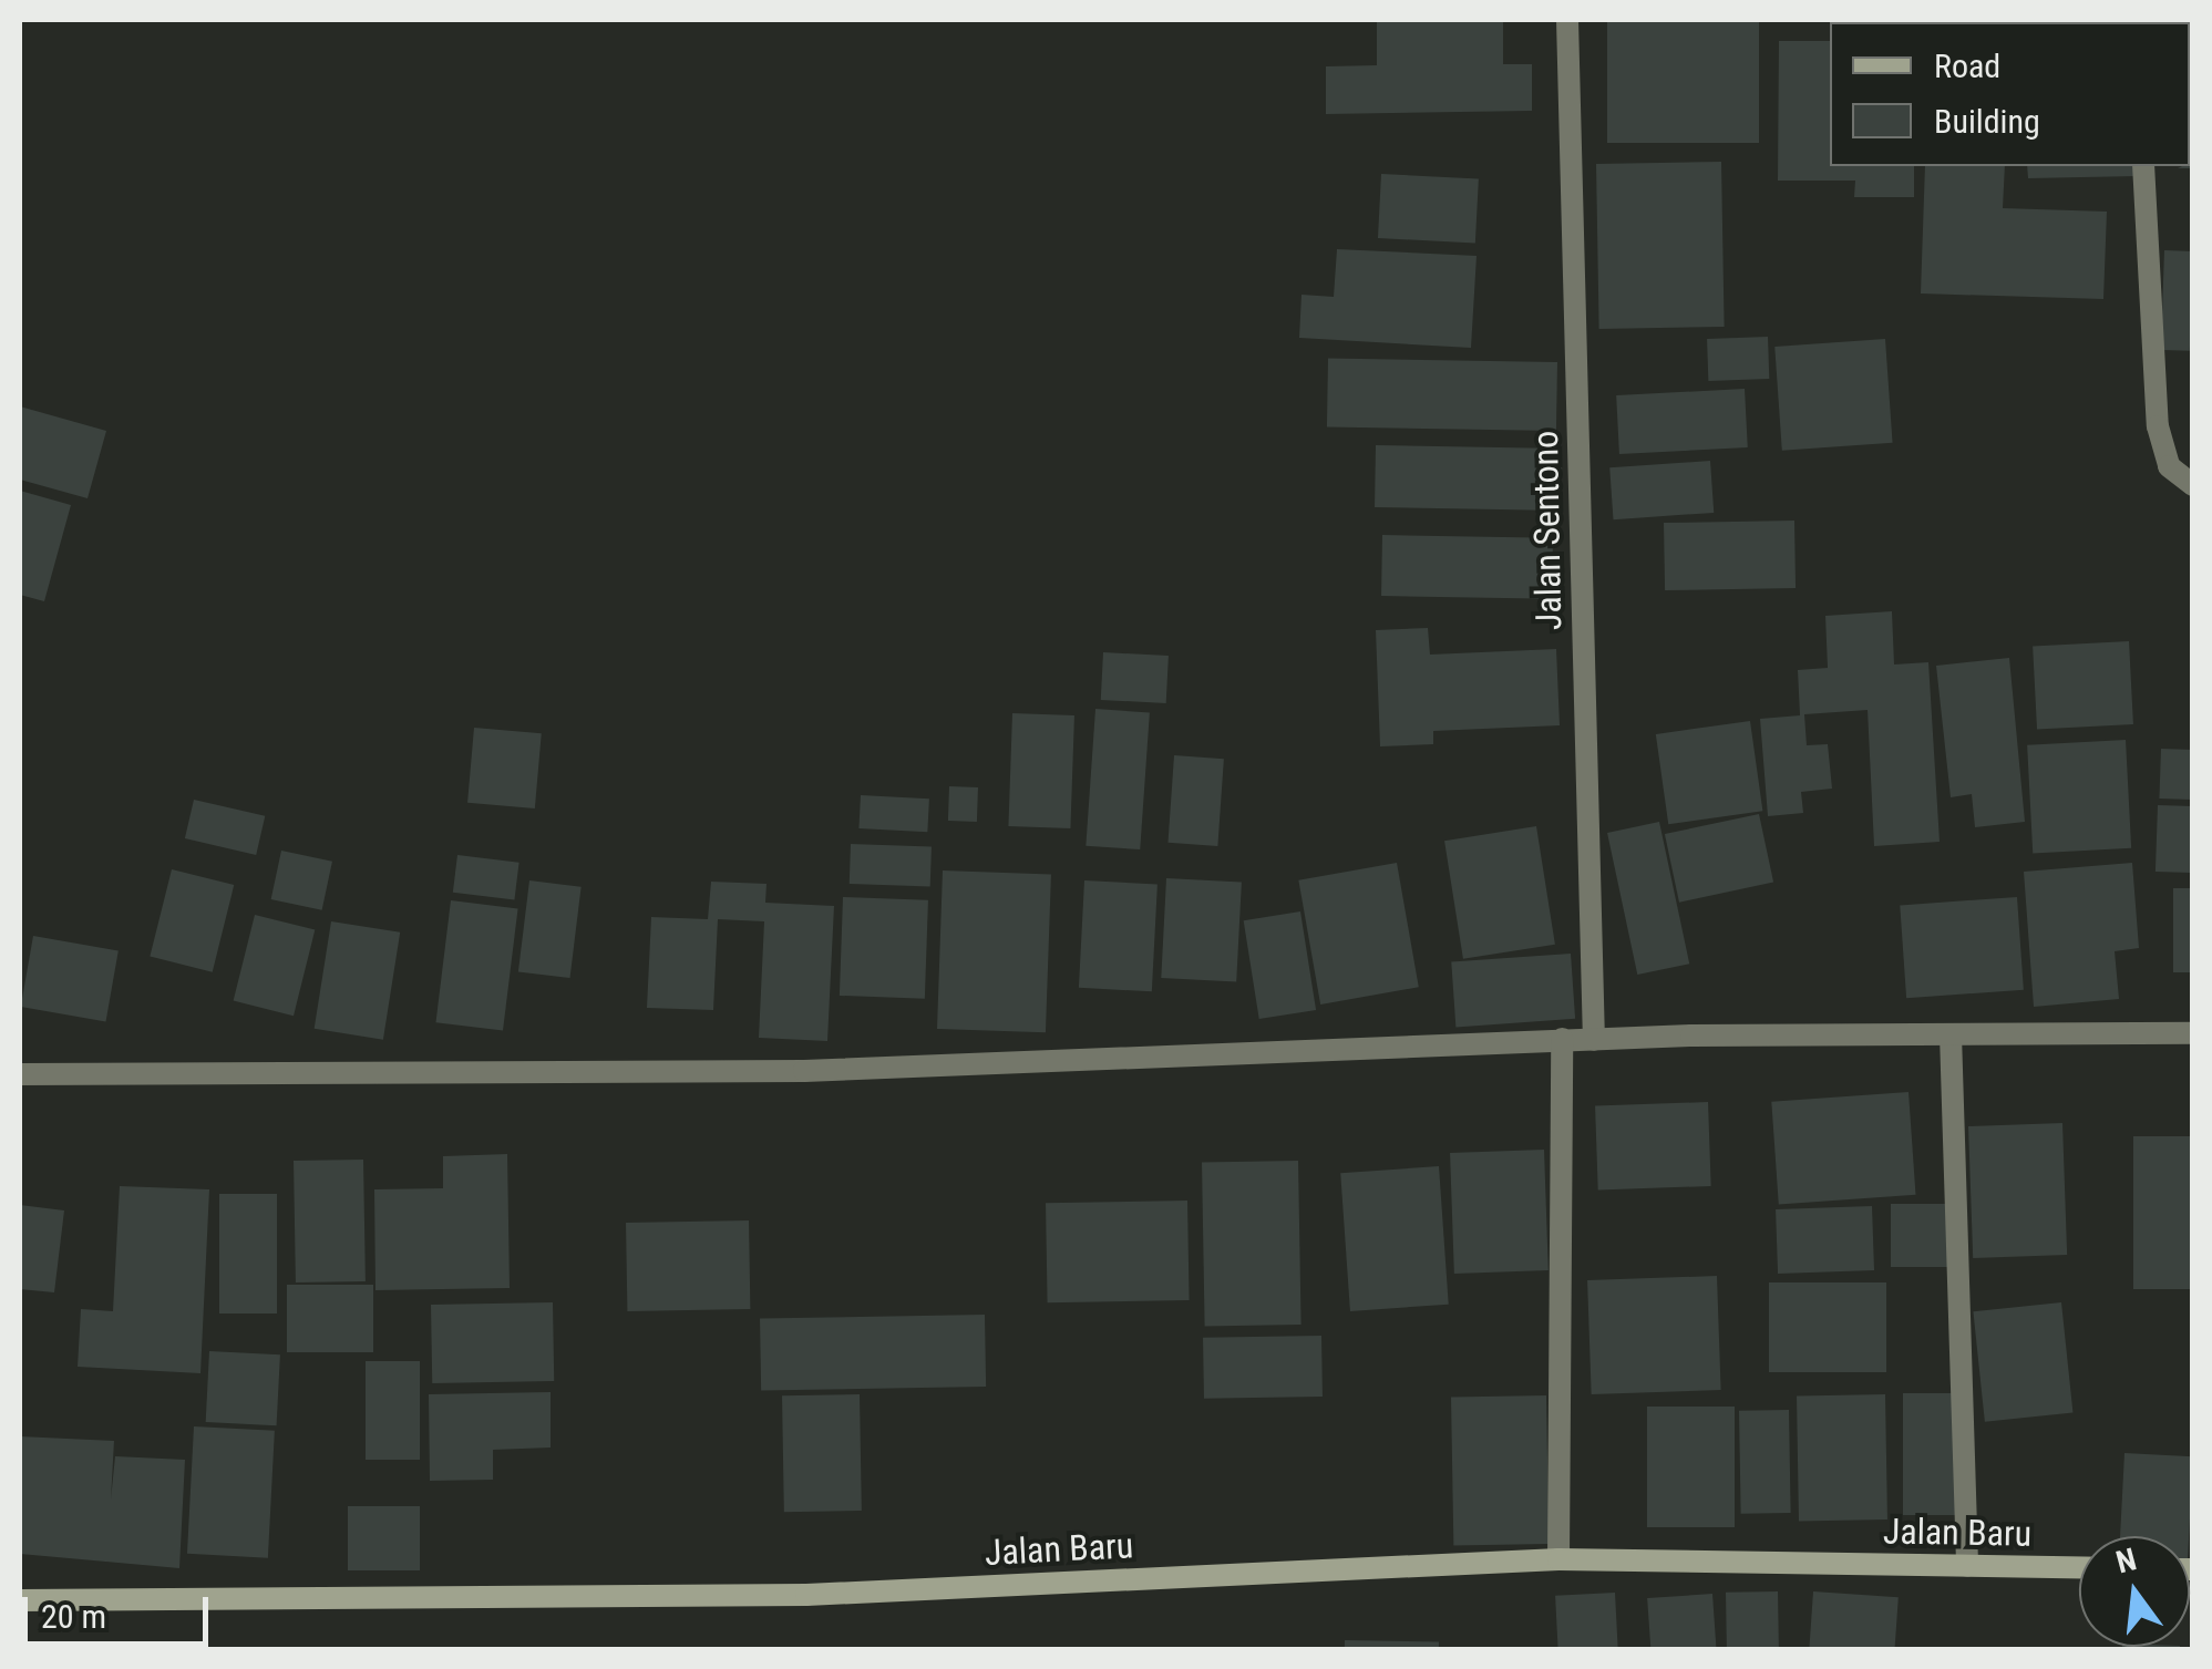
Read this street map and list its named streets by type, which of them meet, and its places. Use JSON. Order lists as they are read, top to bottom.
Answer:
{
  "streets": {
    "street": ["Jalan Sentono", "Jalan Baru"]
  },
  "legend": ["Road", "Building"],
  "scale_bar": "20 m",
  "north": "top"
}
